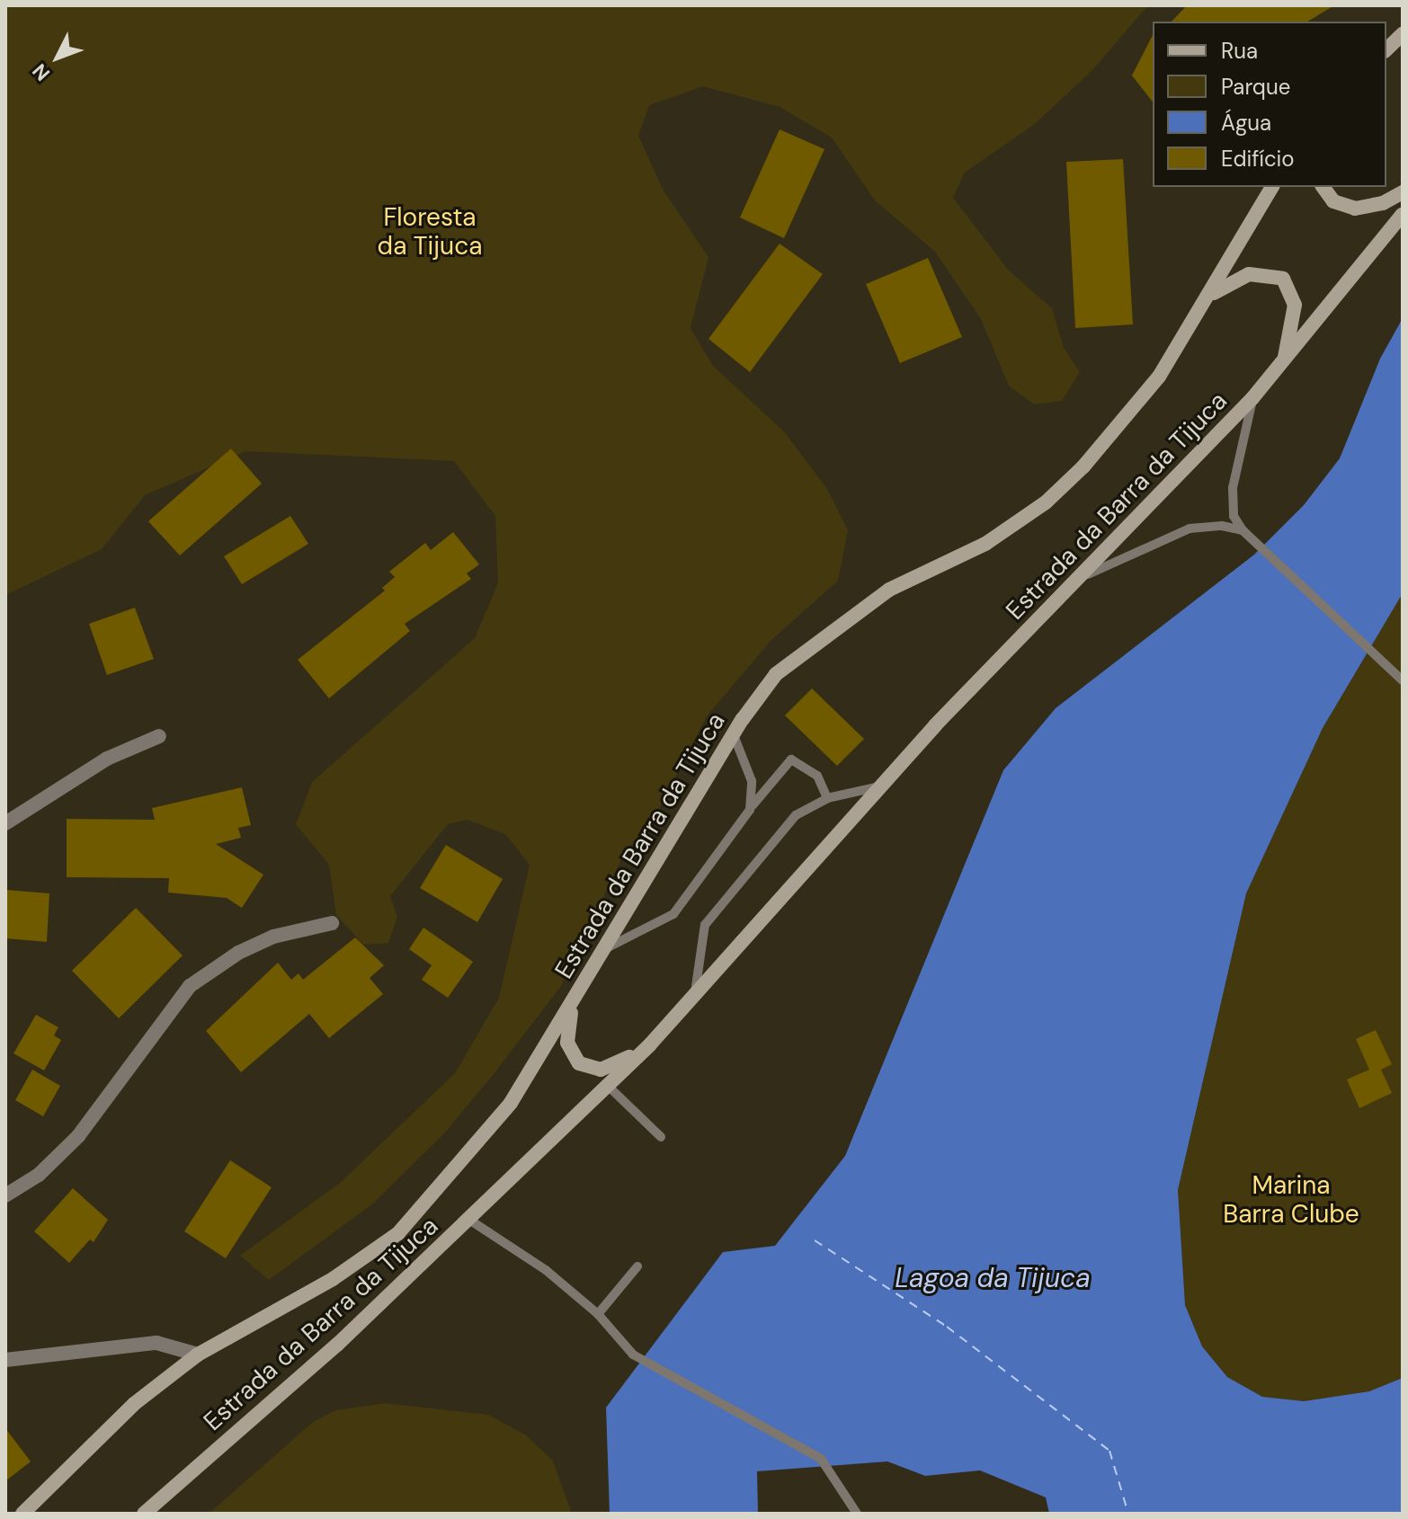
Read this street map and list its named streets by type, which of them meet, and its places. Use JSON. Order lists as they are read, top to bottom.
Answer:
{
  "streets": {
    "main road": ["Estrada da Barra da Tijuca"]
  },
  "water": ["Lagoa da Tijuca"],
  "parks": ["Floresta da Tijuca", "Marina Barra Clube"],
  "legend": [
    "Rua",
    "Parque",
    "Água",
    "Edifício"
  ],
  "north": "bottom left"
}
